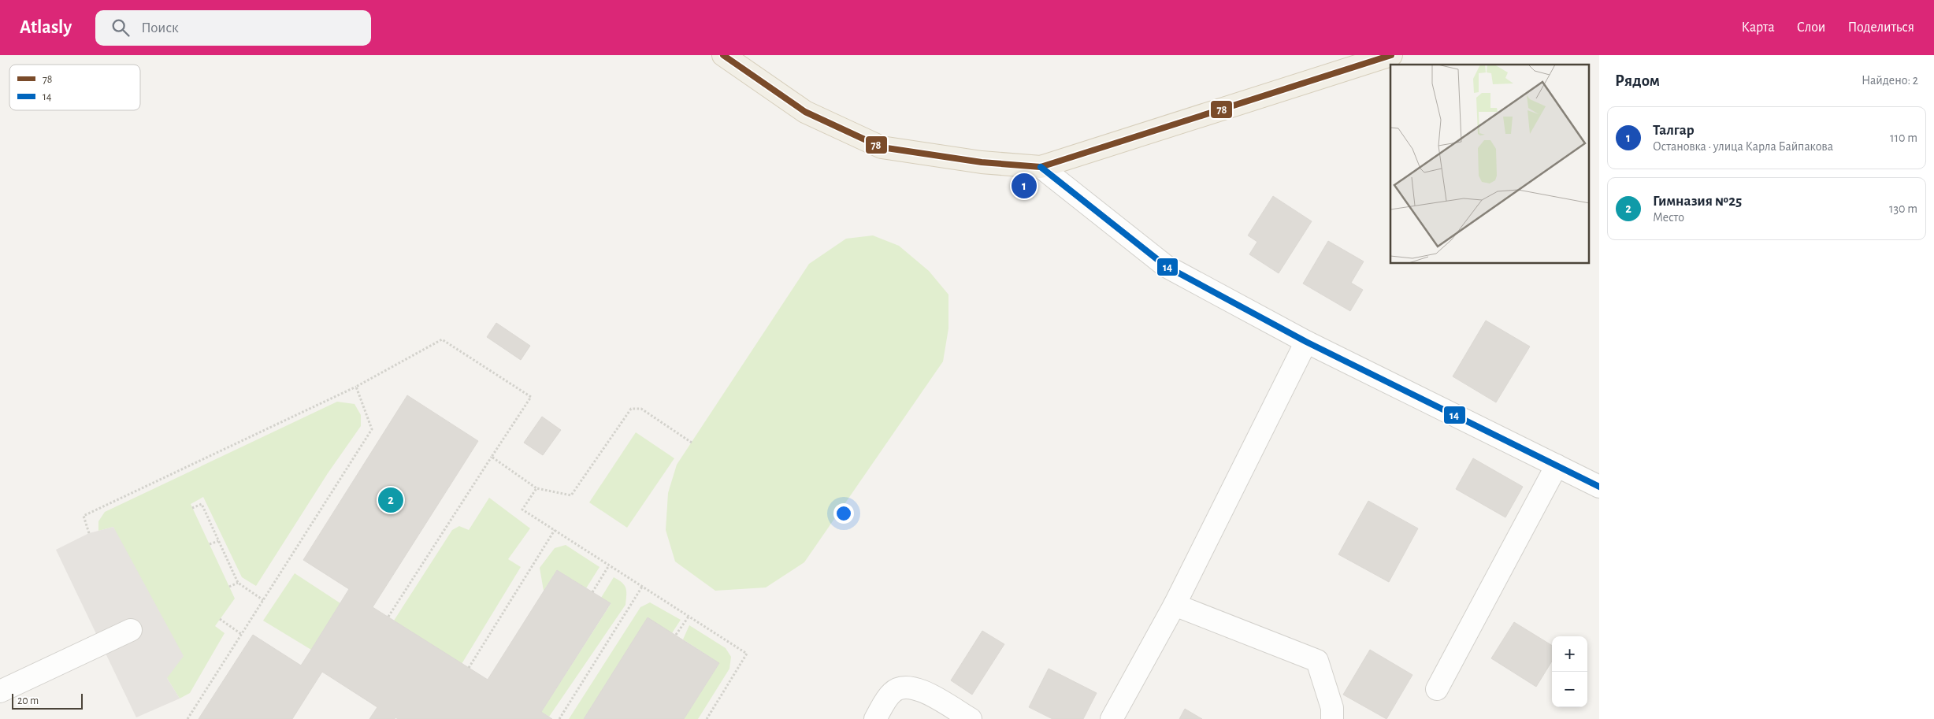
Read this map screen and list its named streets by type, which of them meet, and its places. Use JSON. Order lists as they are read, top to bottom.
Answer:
{
  "lines": ["transit line 78", "transit line 14"],
  "legend": ["78", "14"],
  "scale_bar": "20 m",
  "page": {
    "header": "Atlasly",
    "search": "Поиск",
    "nav": ["Карта", "Слои", "Поделиться"],
    "heading": ["Рядом", "Найдено: 2"],
    "list": [
      {
        "mark": "1",
        "name": "Талгар",
        "note": "Остановка · улица Карла Байпакова",
        "value": "110 m"
      },
      {
        "mark": "2",
        "name": "Гимназия №25",
        "note": "Место",
        "value": "130 m"
      }
    ],
    "pins": ["1", "2"],
    "map_buttons": ["+", "−"],
    "scale": "20 m"
  }
}
